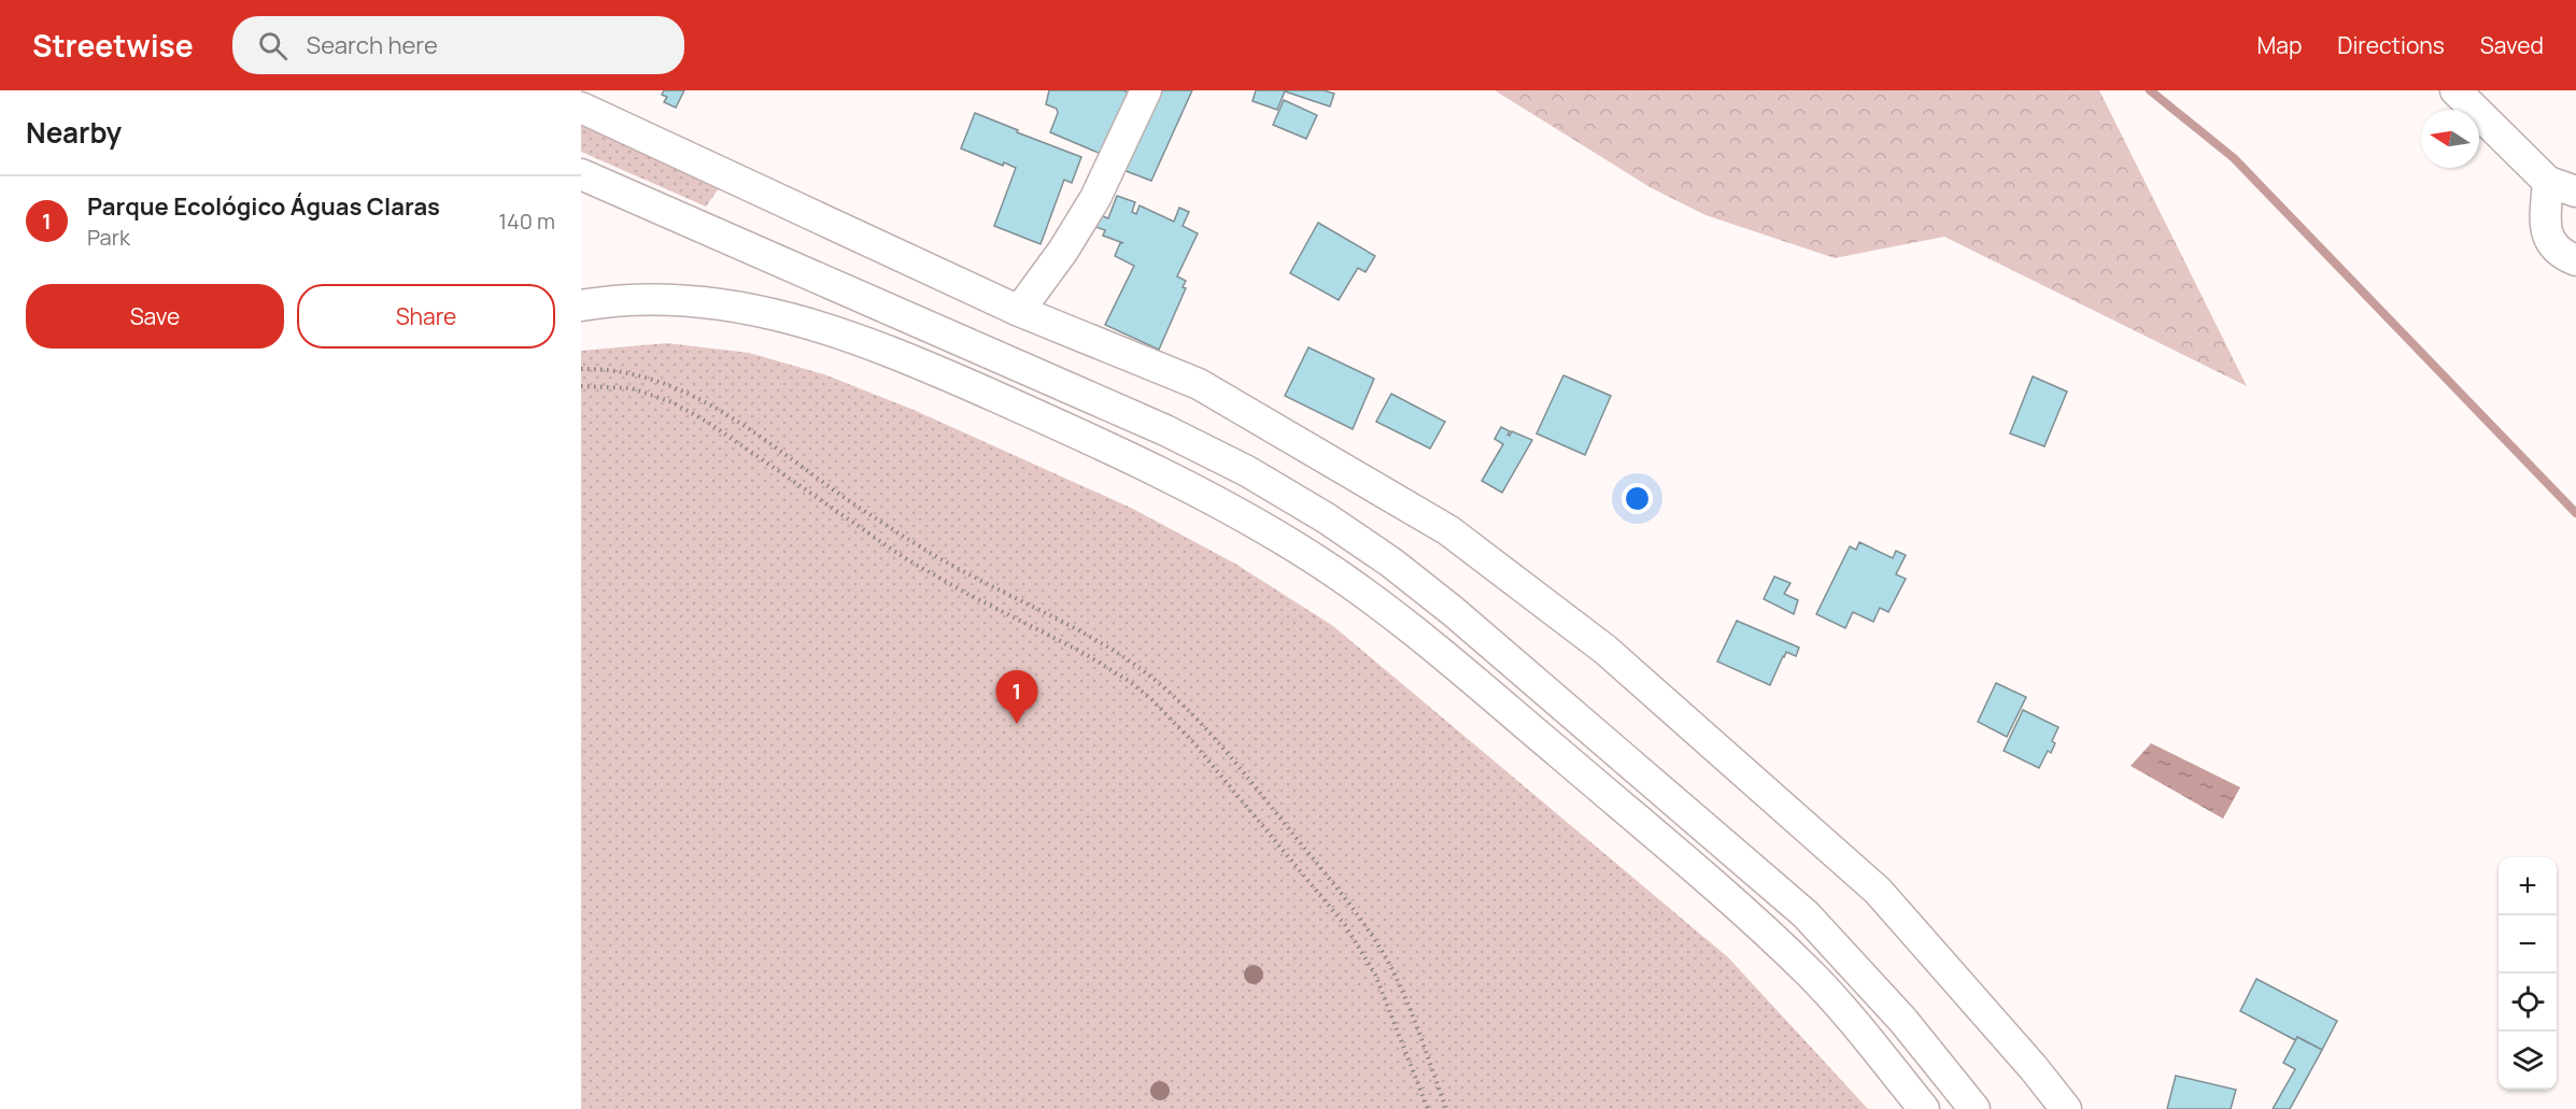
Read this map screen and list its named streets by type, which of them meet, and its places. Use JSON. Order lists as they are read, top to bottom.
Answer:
{
  "north": "left",
  "page": {
    "header": "Streetwise",
    "search": "Search here",
    "nav": ["Map", "Directions", "Saved"],
    "heading": "Nearby",
    "list": [
      {
        "mark": "1",
        "name": "Parque Ecológico Águas Claras",
        "note": "Park",
        "value": "140 m"
      }
    ],
    "buttons": ["Save", "Share"],
    "pins": "1",
    "map_buttons": ["+", "−"]
  }
}
